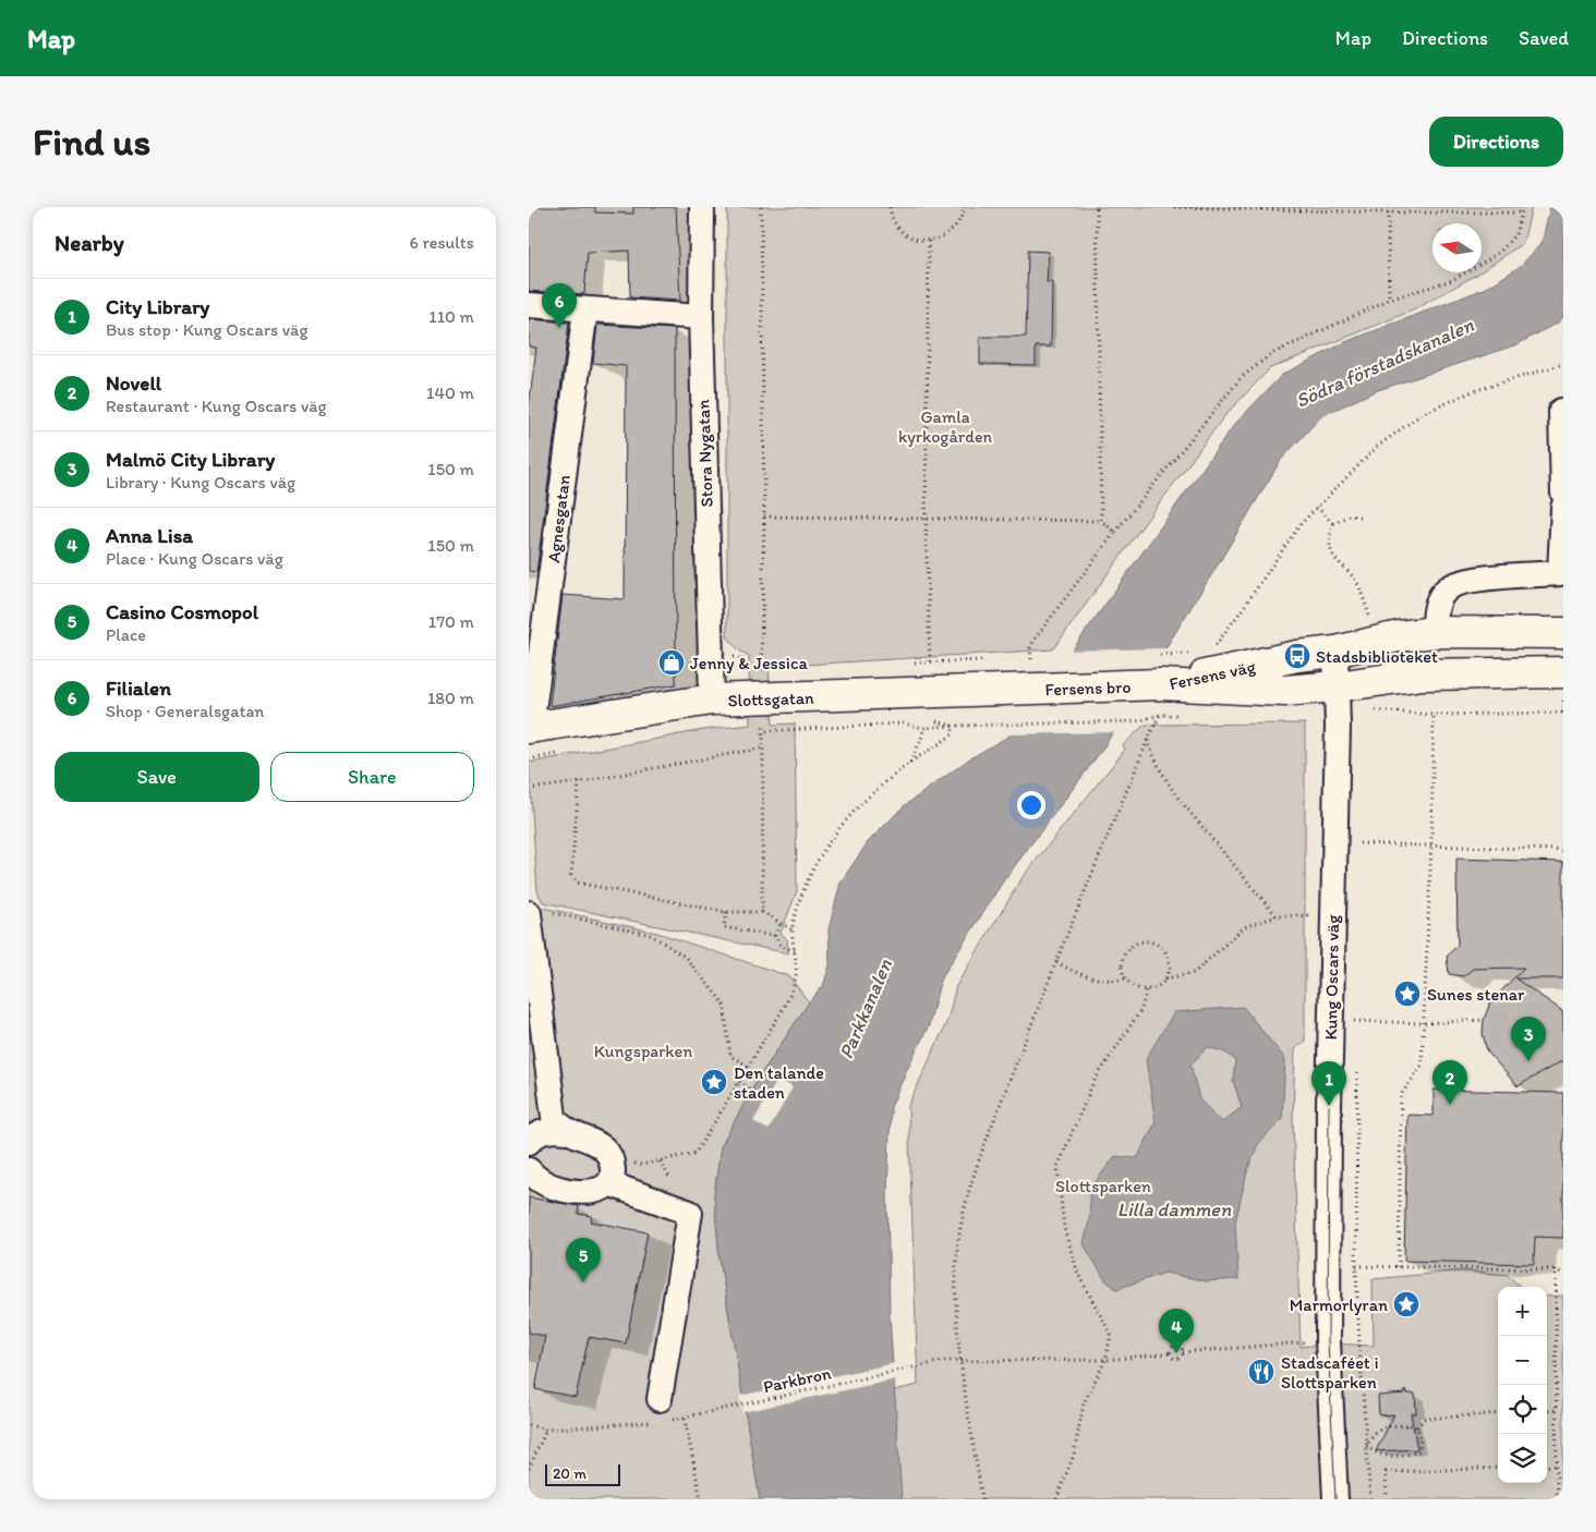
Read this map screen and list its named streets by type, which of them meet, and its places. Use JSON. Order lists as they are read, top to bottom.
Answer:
{
  "streets": {
    "main road": ["Fersens väg", "Fersens bro", "Slottsgatan"],
    "street": ["Stora Nygatan", "Agnesgatan", "Kung Oscars väg"],
    "path": ["Parkbron"]
  },
  "crossings": [
    ["Stora Nygatan", "Slottsgatan"],
    ["Agnesgatan", "Slottsgatan"],
    ["Fersens väg", "Fersens bro"],
    ["Fersens väg", "Kung Oscars väg"],
    ["Fersens bro", "Slottsgatan"]
  ],
  "water": ["Södra förstadskanalen", "Parkkanalen", "Lilla dammen"],
  "parks": ["Gamla kyrkogården", "Kungsparken", "Slottsparken"],
  "places": {
    "bus stop": ["Stadsbiblioteket"],
    "shop": ["Jenny & Jessica"],
    "place": ["Sunes stenar", "Den talande staden", "Marmorlyran"],
    "restaurant": ["Stadscaféet i Slottsparken"]
  },
  "scale_bar": "20 m",
  "north": "left",
  "page": {
    "header": "Map",
    "nav": ["Map", "Directions", "Saved"],
    "buttons": [
      "Directions",
      ["Save", "Share"]
    ],
    "title": "Find us",
    "heading": ["Nearby", "6 results"],
    "list": [
      {
        "mark": "1",
        "name": "City Library",
        "note": "Bus stop · Kung Oscars väg",
        "value": "110 m"
      },
      {
        "mark": "2",
        "name": "Novell",
        "note": "Restaurant · Kung Oscars väg",
        "value": "140 m"
      },
      {
        "mark": "3",
        "name": "Malmö City Library",
        "note": "Library · Kung Oscars väg",
        "value": "150 m"
      },
      {
        "mark": "4",
        "name": "Anna Lisa",
        "note": "Place · Kung Oscars väg",
        "value": "150 m"
      },
      {
        "mark": "5",
        "name": "Casino Cosmopol",
        "note": "Place",
        "value": "170 m"
      },
      {
        "mark": "6",
        "name": "Filialen",
        "note": "Shop · Generalsgatan",
        "value": "180 m"
      }
    ],
    "pins": [
      "6",
      "3",
      "2",
      "1",
      "5",
      "4"
    ],
    "map_buttons": ["+", "−"],
    "scale": "20 m"
  }
}
